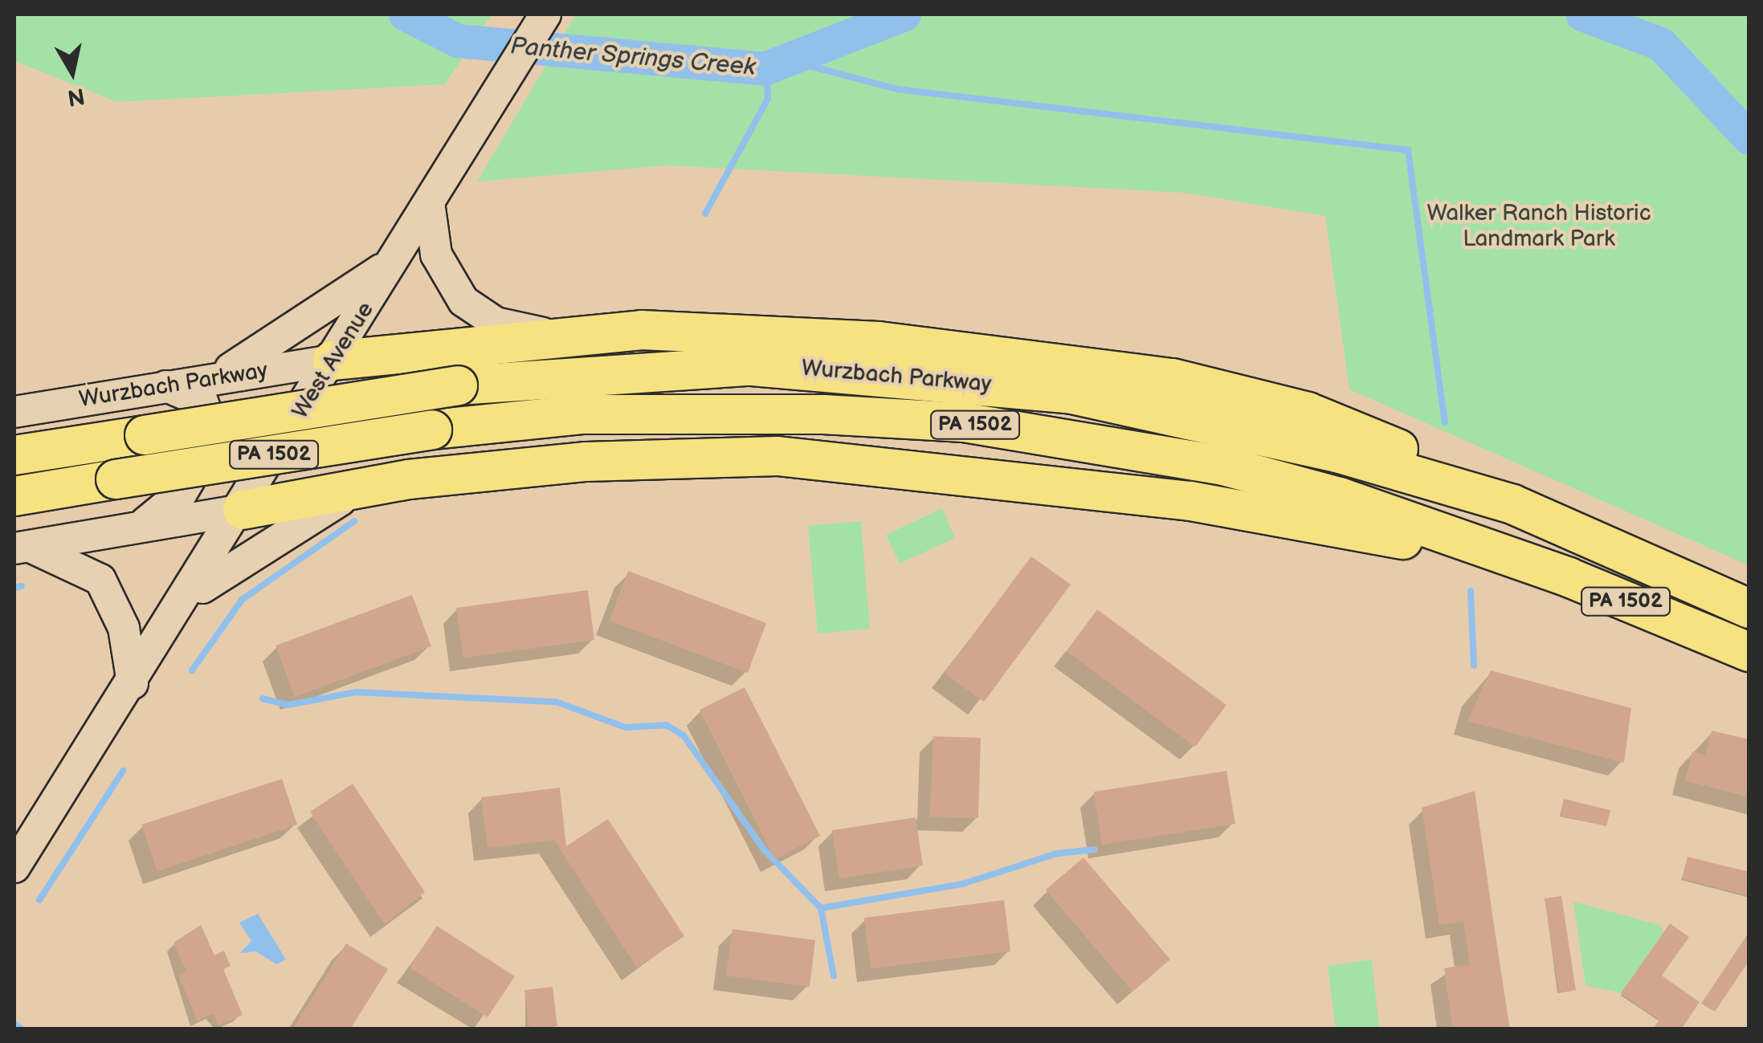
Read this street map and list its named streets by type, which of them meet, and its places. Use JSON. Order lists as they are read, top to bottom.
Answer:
{
  "streets": {
    "highway": ["Wurzbach Parkway", "PA 1502"],
    "main road": ["West Avenue"]
  },
  "crossings": [
    ["West Avenue", "Wurzbach Parkway"]
  ],
  "water": ["Panther Springs Creek"],
  "parks": ["Walker Ranch Historic Landmark Park"],
  "north": "bottom"
}
